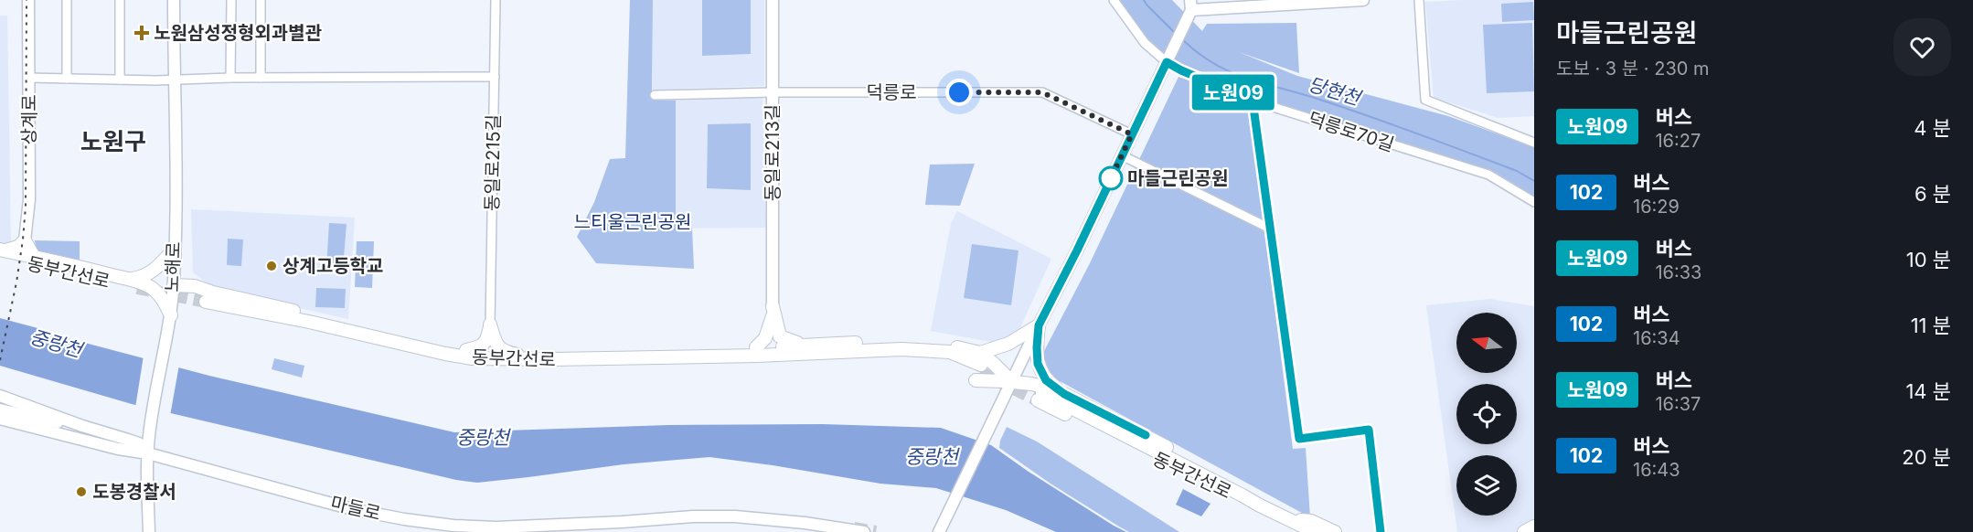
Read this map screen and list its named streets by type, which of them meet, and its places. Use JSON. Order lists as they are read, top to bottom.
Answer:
{
  "streets": {
    "highway": ["동부간선로"],
    "main road": [
      "상계로",
      "동일로213길",
      "노해로",
      "마들로"
    ],
    "street": ["덕릉로", "덕릉로70길", "동일로215길"]
  },
  "crossings": [
    ["덕릉로", "동일로213길"],
    ["노해로", "마들로"]
  ],
  "districts": ["노원구"],
  "water": ["당현천", "중랑천"],
  "parks": ["느티울근린공원"],
  "places": {
    "health": ["노원삼성정형외과별관"],
    "other": ["마들근린공원", "상계고등학교", "도봉경찰서"]
  },
  "lines": ["bus line 노원09"],
  "north": "left",
  "page": {
    "on_map": "노원09",
    "heading": ["마들근린공원", "도보 · 3 분 · 230 m"],
    "list": [
      {
        "mark": "노원09",
        "name": "버스",
        "note": "16:27",
        "value": "4 분"
      },
      {
        "mark": "102",
        "name": "버스",
        "note": "16:29",
        "value": "6 분"
      },
      {
        "mark": "노원09",
        "name": "버스",
        "note": "16:33",
        "value": "10 분"
      },
      {
        "mark": "102",
        "name": "버스",
        "note": "16:34",
        "value": "11 분"
      },
      {
        "mark": "노원09",
        "name": "버스",
        "note": "16:37",
        "value": "14 분"
      },
      {
        "mark": "102",
        "name": "버스",
        "note": "16:43",
        "value": "20 분"
      }
    ]
  }
}
